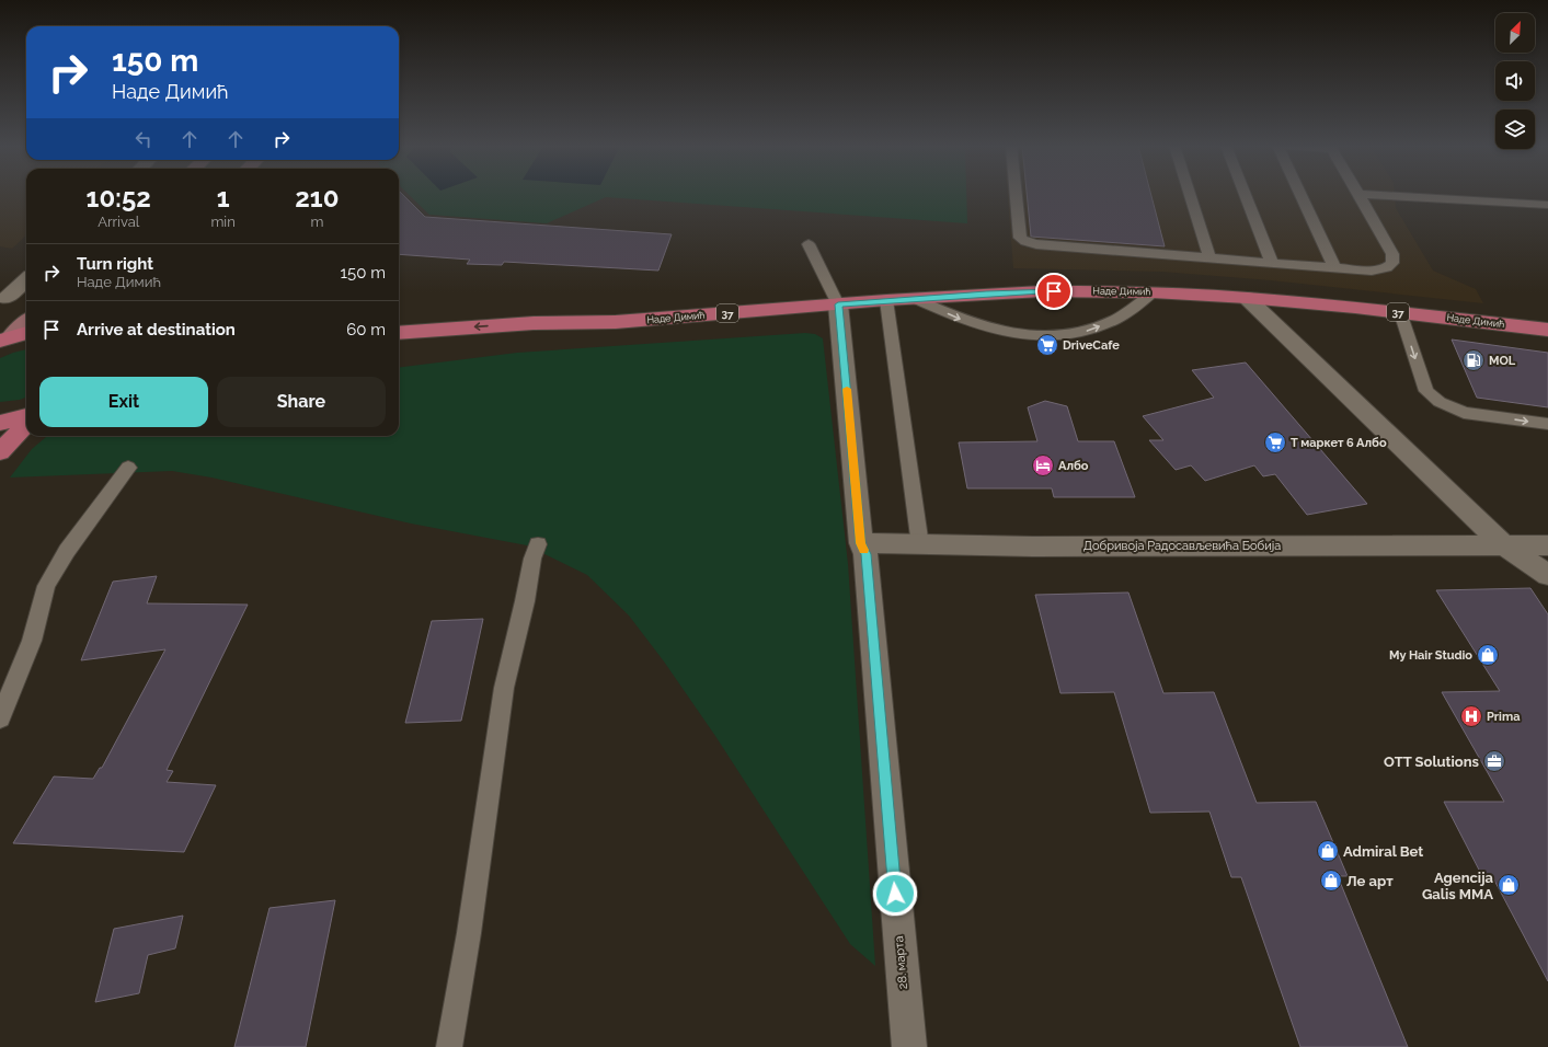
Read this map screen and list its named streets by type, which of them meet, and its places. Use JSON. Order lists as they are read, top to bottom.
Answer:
{
  "streets": {
    "main road": ["Наде Димић", "37"],
    "street": ["Добривоја Радосављевића Бобија", "28. марта"]
  },
  "crossings": [
    ["Наде Димић", "37"],
    ["Наде Димић", "28. марта"],
    ["Добривоја Радосављевића Бобија", "28. марта"]
  ],
  "places": {
    "supermarket": ["DriveCafe", "Т маркет 6 Албо"],
    "fuel station": ["MOL"],
    "hotel": ["Албо"],
    "shop": [
      "My Hair Studio",
      "Admiral Bet",
      "Ле арт",
      "Agencija Galis MMA"
    ],
    "hospital": ["Prima"],
    "office": ["OTT Solutions"]
  },
  "north": "top right",
  "page": {
    "turn": ["150 m", "Наде Димић"],
    "eta": [
      "10:52",
      "Arrival",
      "1",
      "min",
      "210",
      "m"
    ],
    "list": [
      {
        "name": "Turn right",
        "note": "Наде Димић",
        "value": "150 m"
      },
      {
        "name": "Arrive at destination",
        "value": "60 m"
      }
    ],
    "buttons": ["Exit", "Share"]
  }
}
